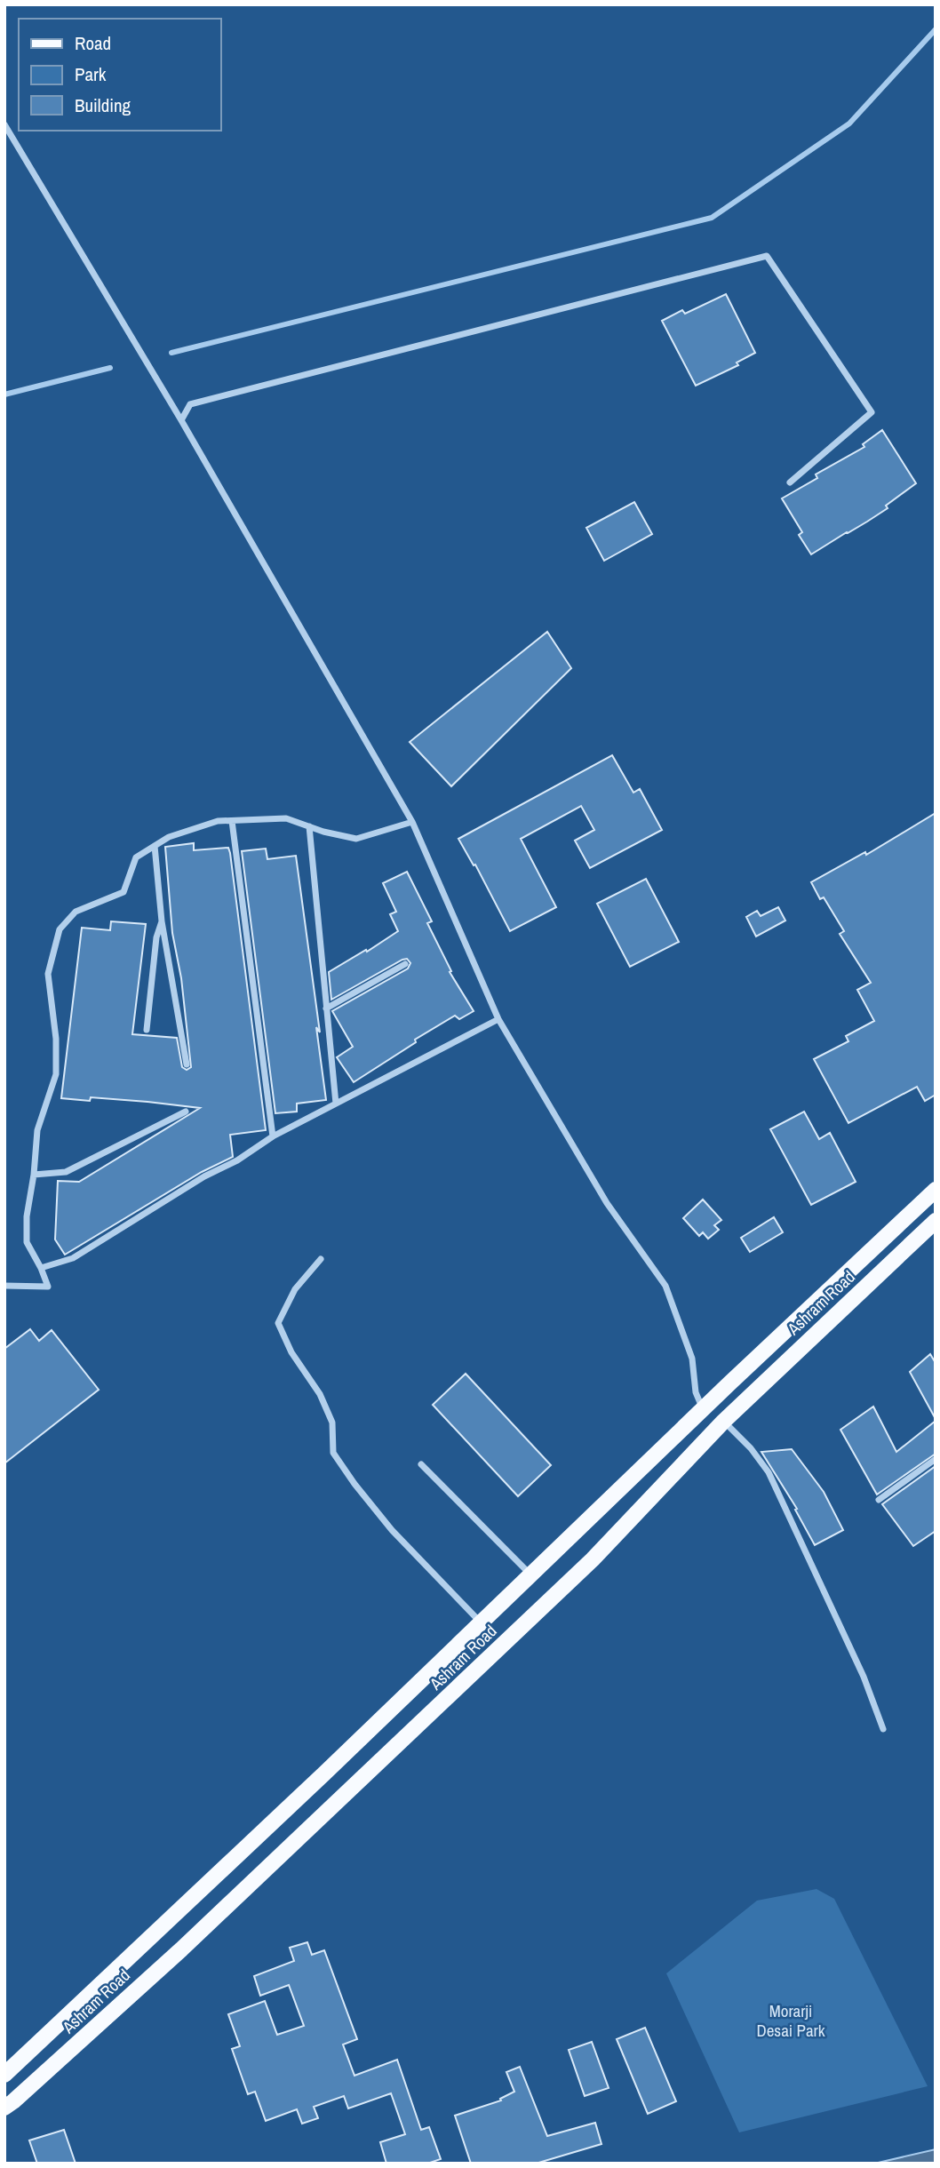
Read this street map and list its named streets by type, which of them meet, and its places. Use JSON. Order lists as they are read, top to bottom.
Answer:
{
  "streets": {
    "main road": ["Ashram Road"]
  },
  "parks": ["Morarji Desai Park"],
  "legend": ["Road", "Park", "Building"]
}
